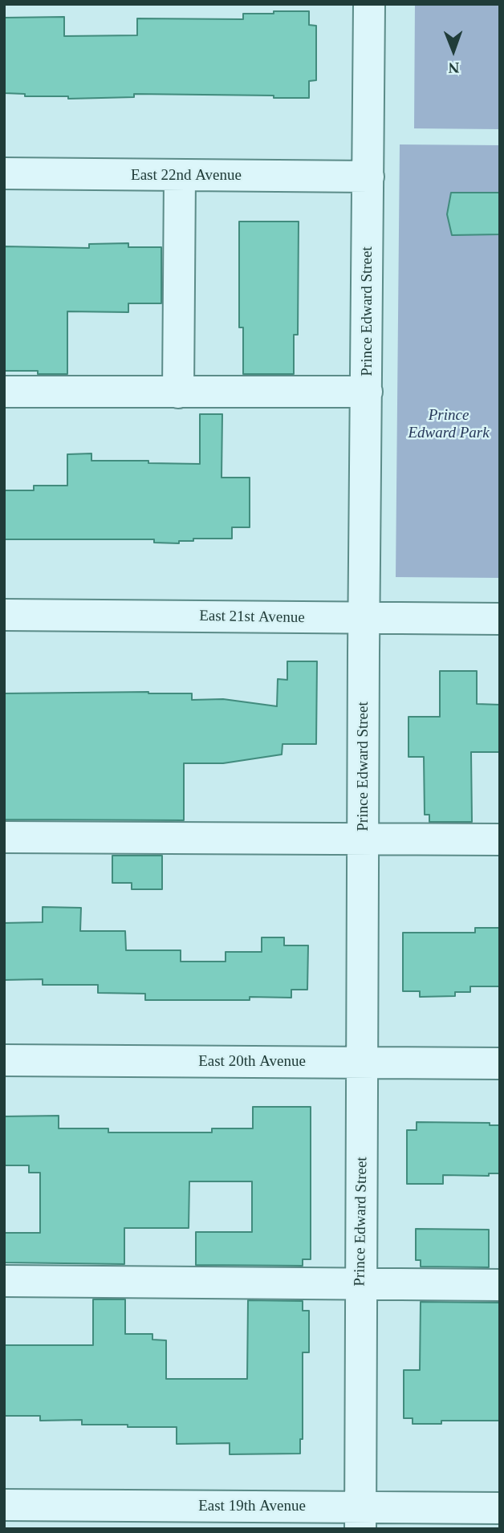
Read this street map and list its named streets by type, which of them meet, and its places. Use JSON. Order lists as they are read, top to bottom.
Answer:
{
  "streets": {
    "street": [
      "East 22nd Avenue",
      "Prince Edward Street",
      "East 21st Avenue",
      "East 20th Avenue",
      "East 19th Avenue"
    ]
  },
  "crossings": [
    ["East 22nd Avenue", "Prince Edward Street"],
    ["Prince Edward Street", "East 21st Avenue"],
    ["Prince Edward Street", "East 20th Avenue"],
    ["Prince Edward Street", "East 19th Avenue"]
  ],
  "parks": ["Prince Edward Park"],
  "north": "bottom"
}
